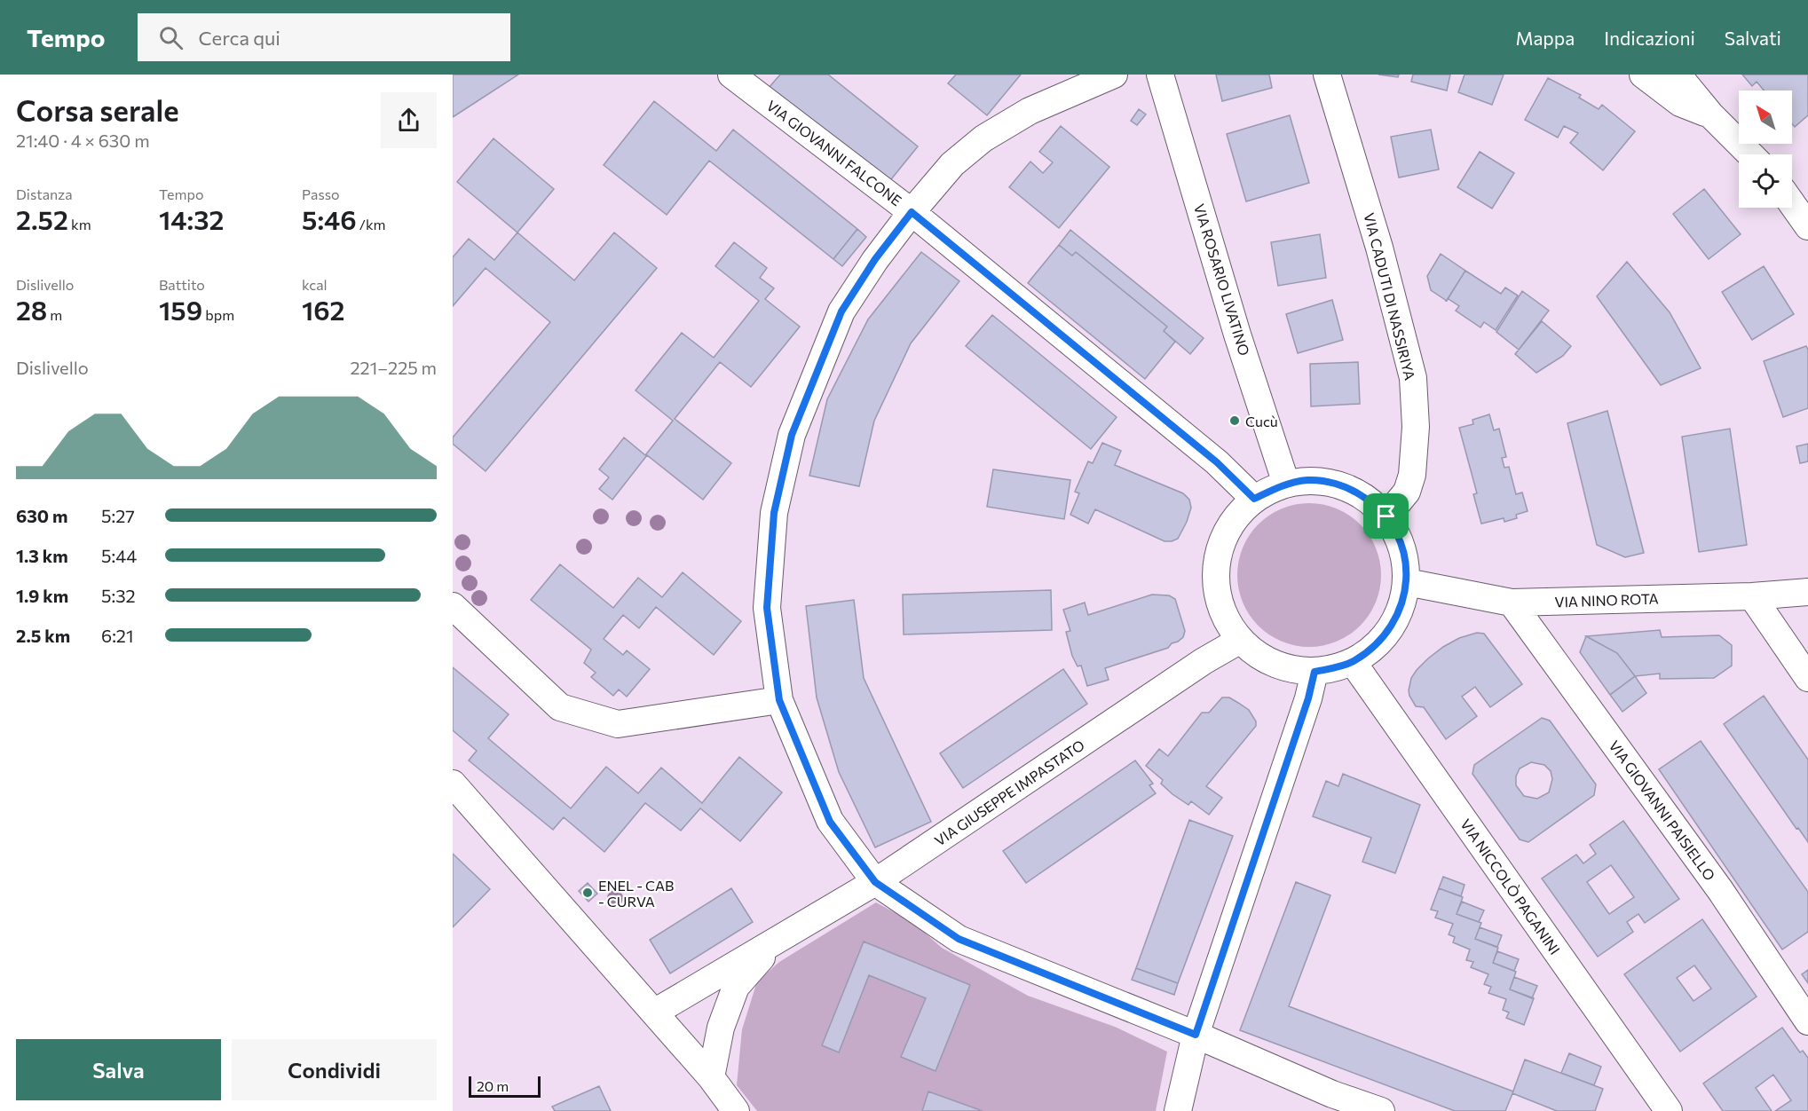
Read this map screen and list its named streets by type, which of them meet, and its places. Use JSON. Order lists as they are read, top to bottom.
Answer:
{
  "streets": {
    "street": [
      "VIA GIOVANNI FALCONE",
      "VIA ROSARIO LIVATINO",
      "VIA CADUTI DI NASSIRIYA",
      "VIA NINO ROTA",
      "VIA GIUSEPPE IMPASTATO",
      "VIA GIOVANNI PAISIELLO",
      "VIA NICCOLÒ PAGANINI"
    ]
  },
  "crossings": [
    ["VIA NINO ROTA", "VIA GIOVANNI PAISIELLO"]
  ],
  "places": ["Cucù", "ENEL - CAB - CURVA"],
  "scale_bar": "20 m",
  "north": "top left",
  "page": {
    "header": "Tempo",
    "search": "Cerca qui",
    "nav": ["Mappa", "Indicazioni", "Salvati"],
    "heading": ["Corsa serale", "21:40 · 4 × 630 m"],
    "stats": [
      ["Distanza", "2.52 km"],
      ["Tempo", "14:32"],
      ["Passo", "5:46 /km"],
      ["Dislivello", "28 m"],
      ["Battito", "159 bpm"],
      ["kcal", "162"]
    ],
    "chart": ["Dislivello", "221–225 m"],
    "list": [
      {
        "name": "630 m",
        "note": "5:27"
      },
      {
        "name": "1.3 km",
        "note": "5:44"
      },
      {
        "name": "1.9 km",
        "note": "5:32"
      },
      {
        "name": "2.5 km",
        "note": "6:21"
      }
    ],
    "buttons": ["Salva", "Condividi"],
    "scale": "20 m"
  }
}
